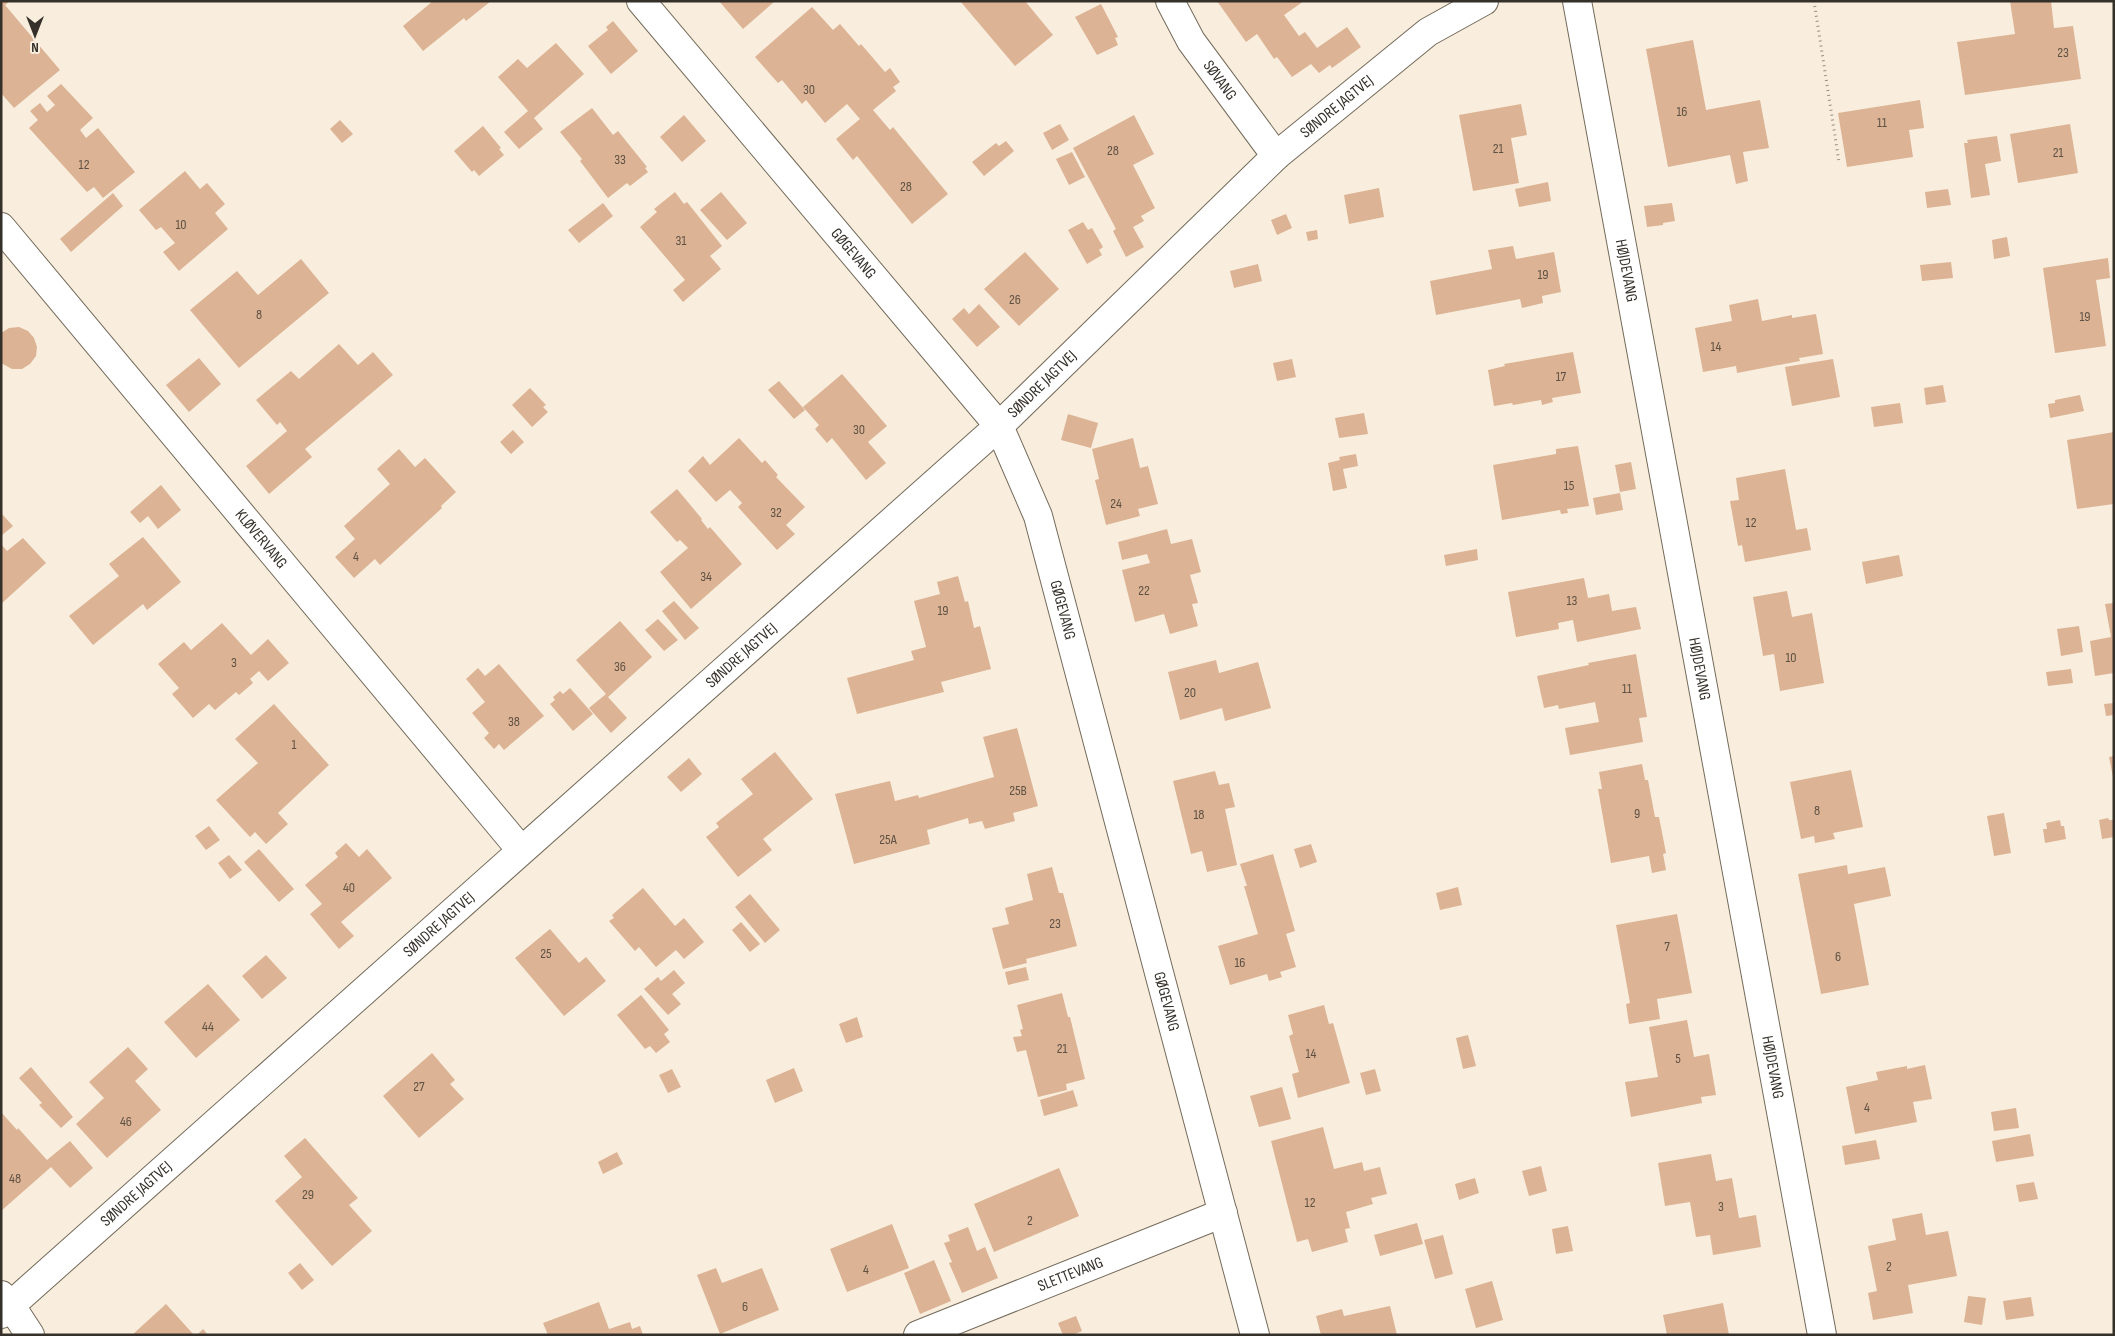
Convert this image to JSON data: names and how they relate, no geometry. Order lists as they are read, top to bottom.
{
  "streets": {
    "street": [
      "SØVANG",
      "SØNDRE JAGTVEJ",
      "GØGEVANG",
      "HØJDEVANG",
      "KLØVERVANG",
      "SLETTEVANG"
    ]
  },
  "crossings": [
    ["SØVANG", "SØNDRE JAGTVEJ"],
    ["SØNDRE JAGTVEJ", "GØGEVANG"],
    ["SØNDRE JAGTVEJ", "KLØVERVANG"],
    ["GØGEVANG", "SLETTEVANG"]
  ],
  "house_numbers": [
    "23",
    "30",
    "16",
    "11",
    "21",
    "28",
    "21",
    "33",
    "12",
    "28",
    "10",
    "31",
    "19",
    "26",
    "8",
    "19",
    "14",
    "17",
    "30",
    "15",
    "24",
    "32",
    "12",
    "4",
    "34",
    "22",
    "13",
    "19",
    "10",
    "3",
    "36",
    "11",
    "20",
    "38",
    "1",
    "25B",
    "8",
    "9",
    "18",
    "25A",
    "40",
    "23",
    "7",
    "25",
    "6",
    "16",
    "44",
    "21",
    "14",
    "5",
    "27",
    "4",
    "46",
    "48",
    "29",
    "12",
    "3",
    "2",
    "2",
    "4",
    "6"
  ],
  "north": "bottom"
}
